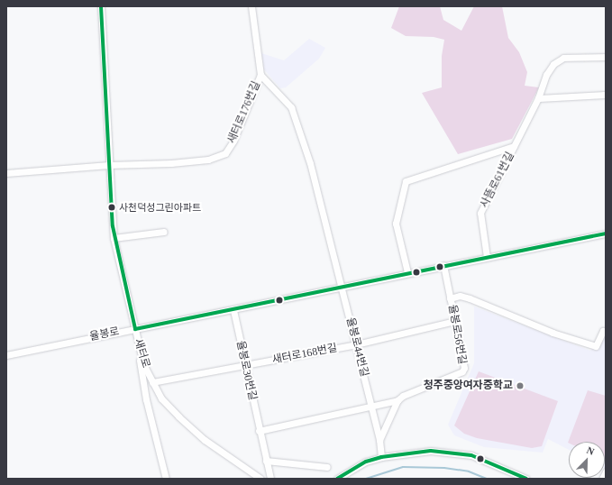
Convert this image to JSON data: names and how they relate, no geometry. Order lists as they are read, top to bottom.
{
  "streets": {
    "street": [
      "새터로176번길",
      "사뜸로61번길",
      "율봉로",
      "율봉로56번길",
      "율봉로44번길",
      "새터로",
      "새터로168번길",
      "율봉로30번길"
    ]
  },
  "crossings": [
    ["새터로176번길", "율봉로44번길"],
    ["새터로176번길", "새터로"],
    ["사뜸로61번길", "율봉로"],
    ["율봉로", "율봉로56번길"],
    ["율봉로", "율봉로44번길"],
    ["율봉로", "새터로"],
    ["율봉로", "율봉로30번길"],
    ["율봉로56번길", "율봉로44번길"],
    ["율봉로56번길", "새터로168번길"],
    ["율봉로44번길", "새터로168번길"],
    ["새터로", "새터로168번길"],
    ["새터로168번길", "율봉로30번길"]
  ],
  "places": ["사천덕성그린아파트", "청주중앙여자중학교"],
  "north": "top right"
}
